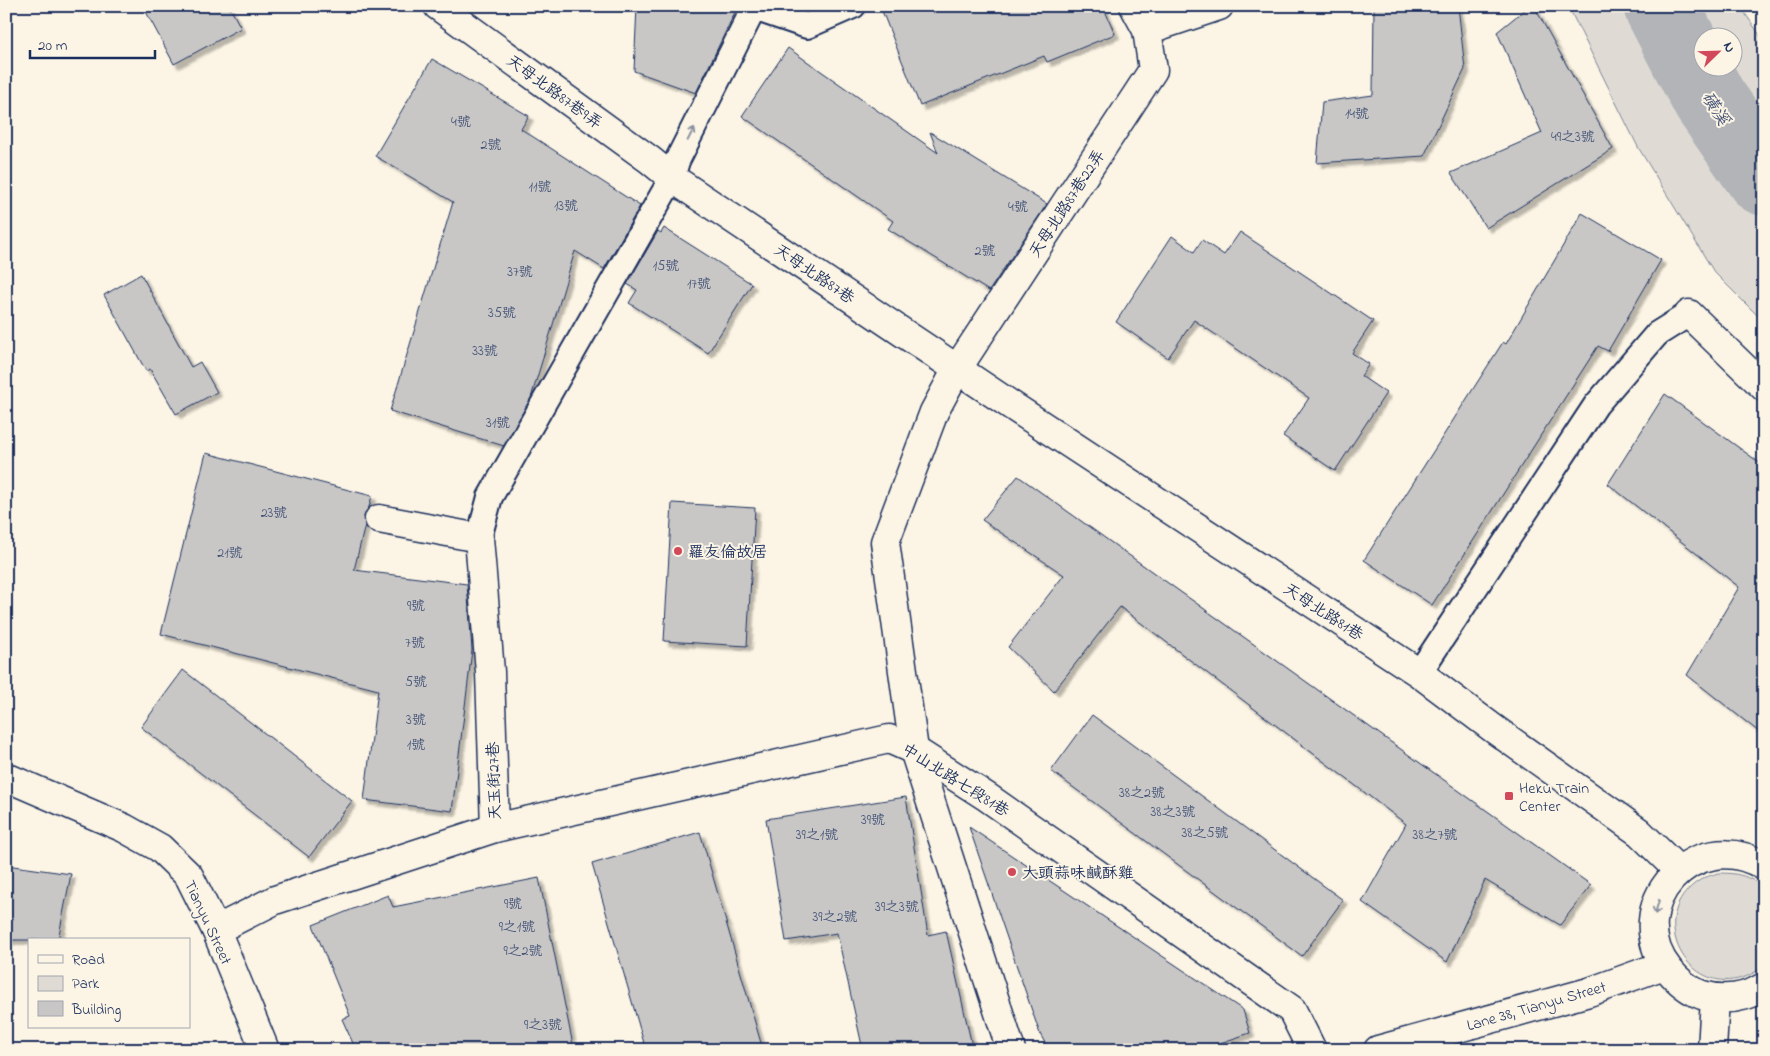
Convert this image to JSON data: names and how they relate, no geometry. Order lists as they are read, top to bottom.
{
  "streets": {
    "street": [
      "天母北路87巷9弄",
      "天母北路87巷22弄",
      "天母北路87巷",
      "天母北路81巷",
      "中山北路七段81巷",
      "天玉街27巷",
      "Tianyu Street",
      "Lane 38, Tianyu Street"
    ]
  },
  "crossings": [
    ["天母北路87巷9弄", "天母北路87巷"],
    ["天母北路87巷22弄", "天母北路87巷"],
    ["天母北路87巷22弄", "天母北路81巷"],
    ["天母北路87巷22弄", "中山北路七段81巷"],
    ["天母北路87巷", "天母北路81巷"],
    ["中山北路七段81巷", "天玉街27巷"],
    ["天玉街27巷", "Tianyu Street"]
  ],
  "water": ["磺溪"],
  "places": {
    "other": ["羅友倫故居", "大頭蒜味鹹酥雞"],
    "transit": ["Heku Train Center"]
  },
  "house_numbers": [
    "14號",
    "4號",
    "49之3號",
    "2號",
    "11號",
    "13號",
    "4號",
    "2號",
    "15號",
    "37號",
    "17號",
    "35號",
    "33號",
    "31號",
    "23號",
    "21號",
    "9號",
    "7號",
    "5號",
    "3號",
    "1號",
    "38之2號",
    "38之3號",
    "39號",
    "38之5號",
    "39之1號",
    "38之7號",
    "9號",
    "39之3號",
    "39之2號",
    "9之1號",
    "9之2號",
    "9之3號"
  ],
  "legend": ["Road", "Park", "Building"],
  "scale_bar": "20 m",
  "north": "top right"
}
